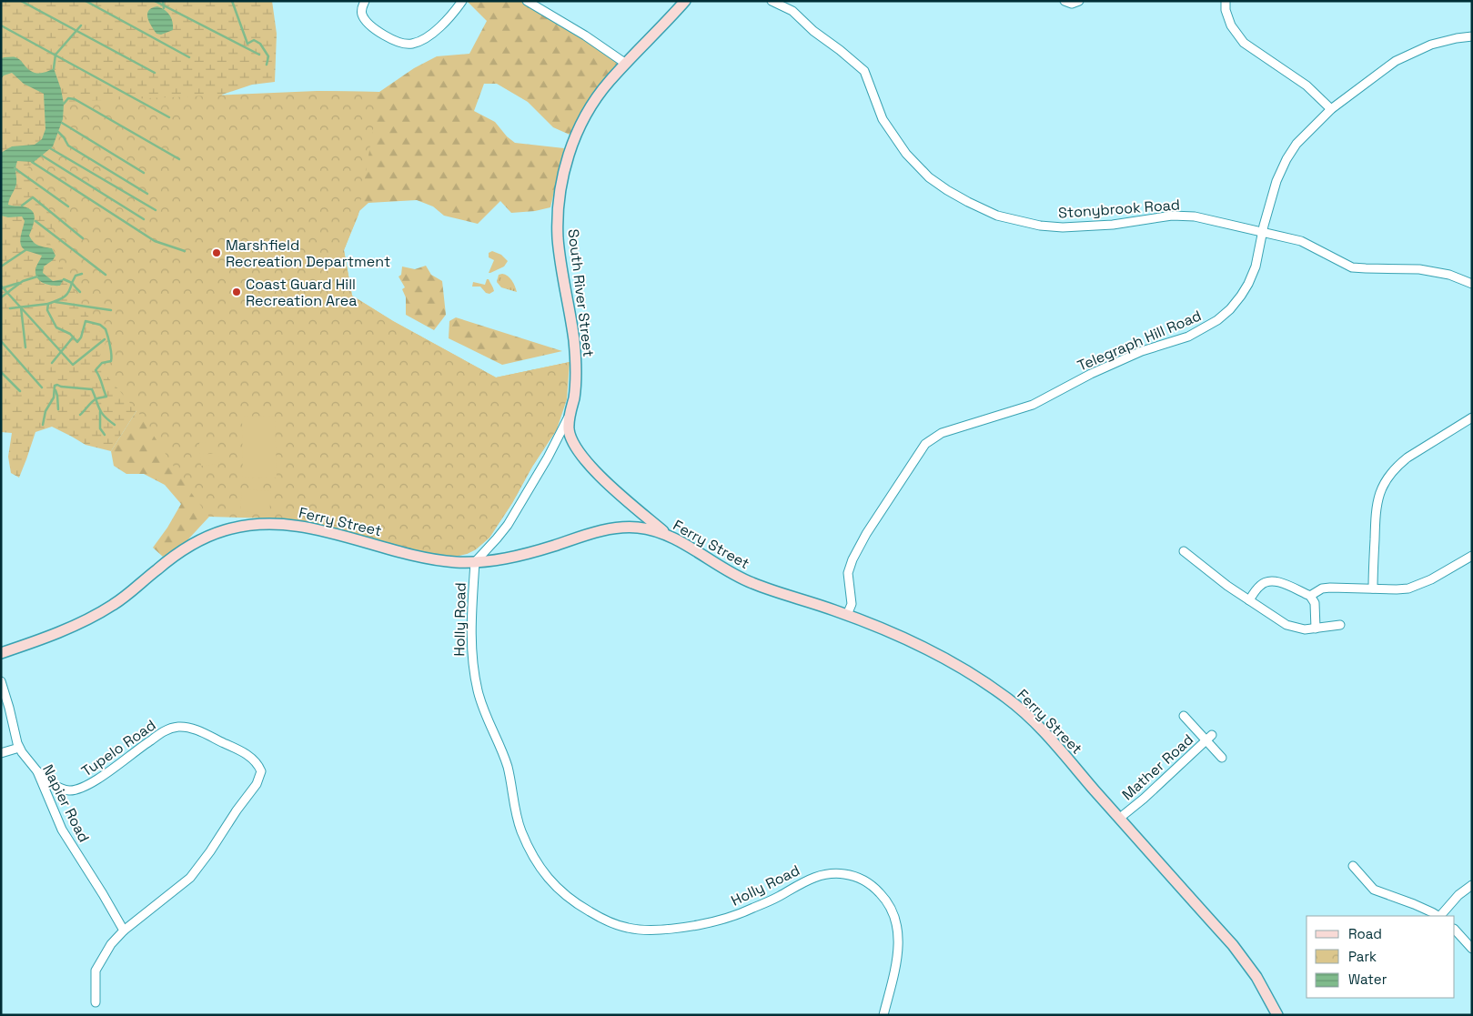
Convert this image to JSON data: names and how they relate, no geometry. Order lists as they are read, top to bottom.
{
  "streets": {
    "street": [
      "Stonybrook Road",
      "South River Street",
      "Telegraph Hill Road",
      "Ferry Street",
      "Holly Road",
      "Tupelo Road",
      "Mather Road",
      "Napier Road"
    ]
  },
  "crossings": [
    ["Stonybrook Road", "Telegraph Hill Road"],
    ["South River Street", "Ferry Street"],
    ["South River Street", "Holly Road"],
    ["Telegraph Hill Road", "Ferry Street"],
    ["Ferry Street", "Holly Road"],
    ["Ferry Street", "Mather Road"],
    ["Tupelo Road", "Napier Road"]
  ],
  "places": ["Marshfield Recreation Department", "Coast Guard Hill Recreation Area"],
  "legend": ["Road", "Park", "Water"]
}
